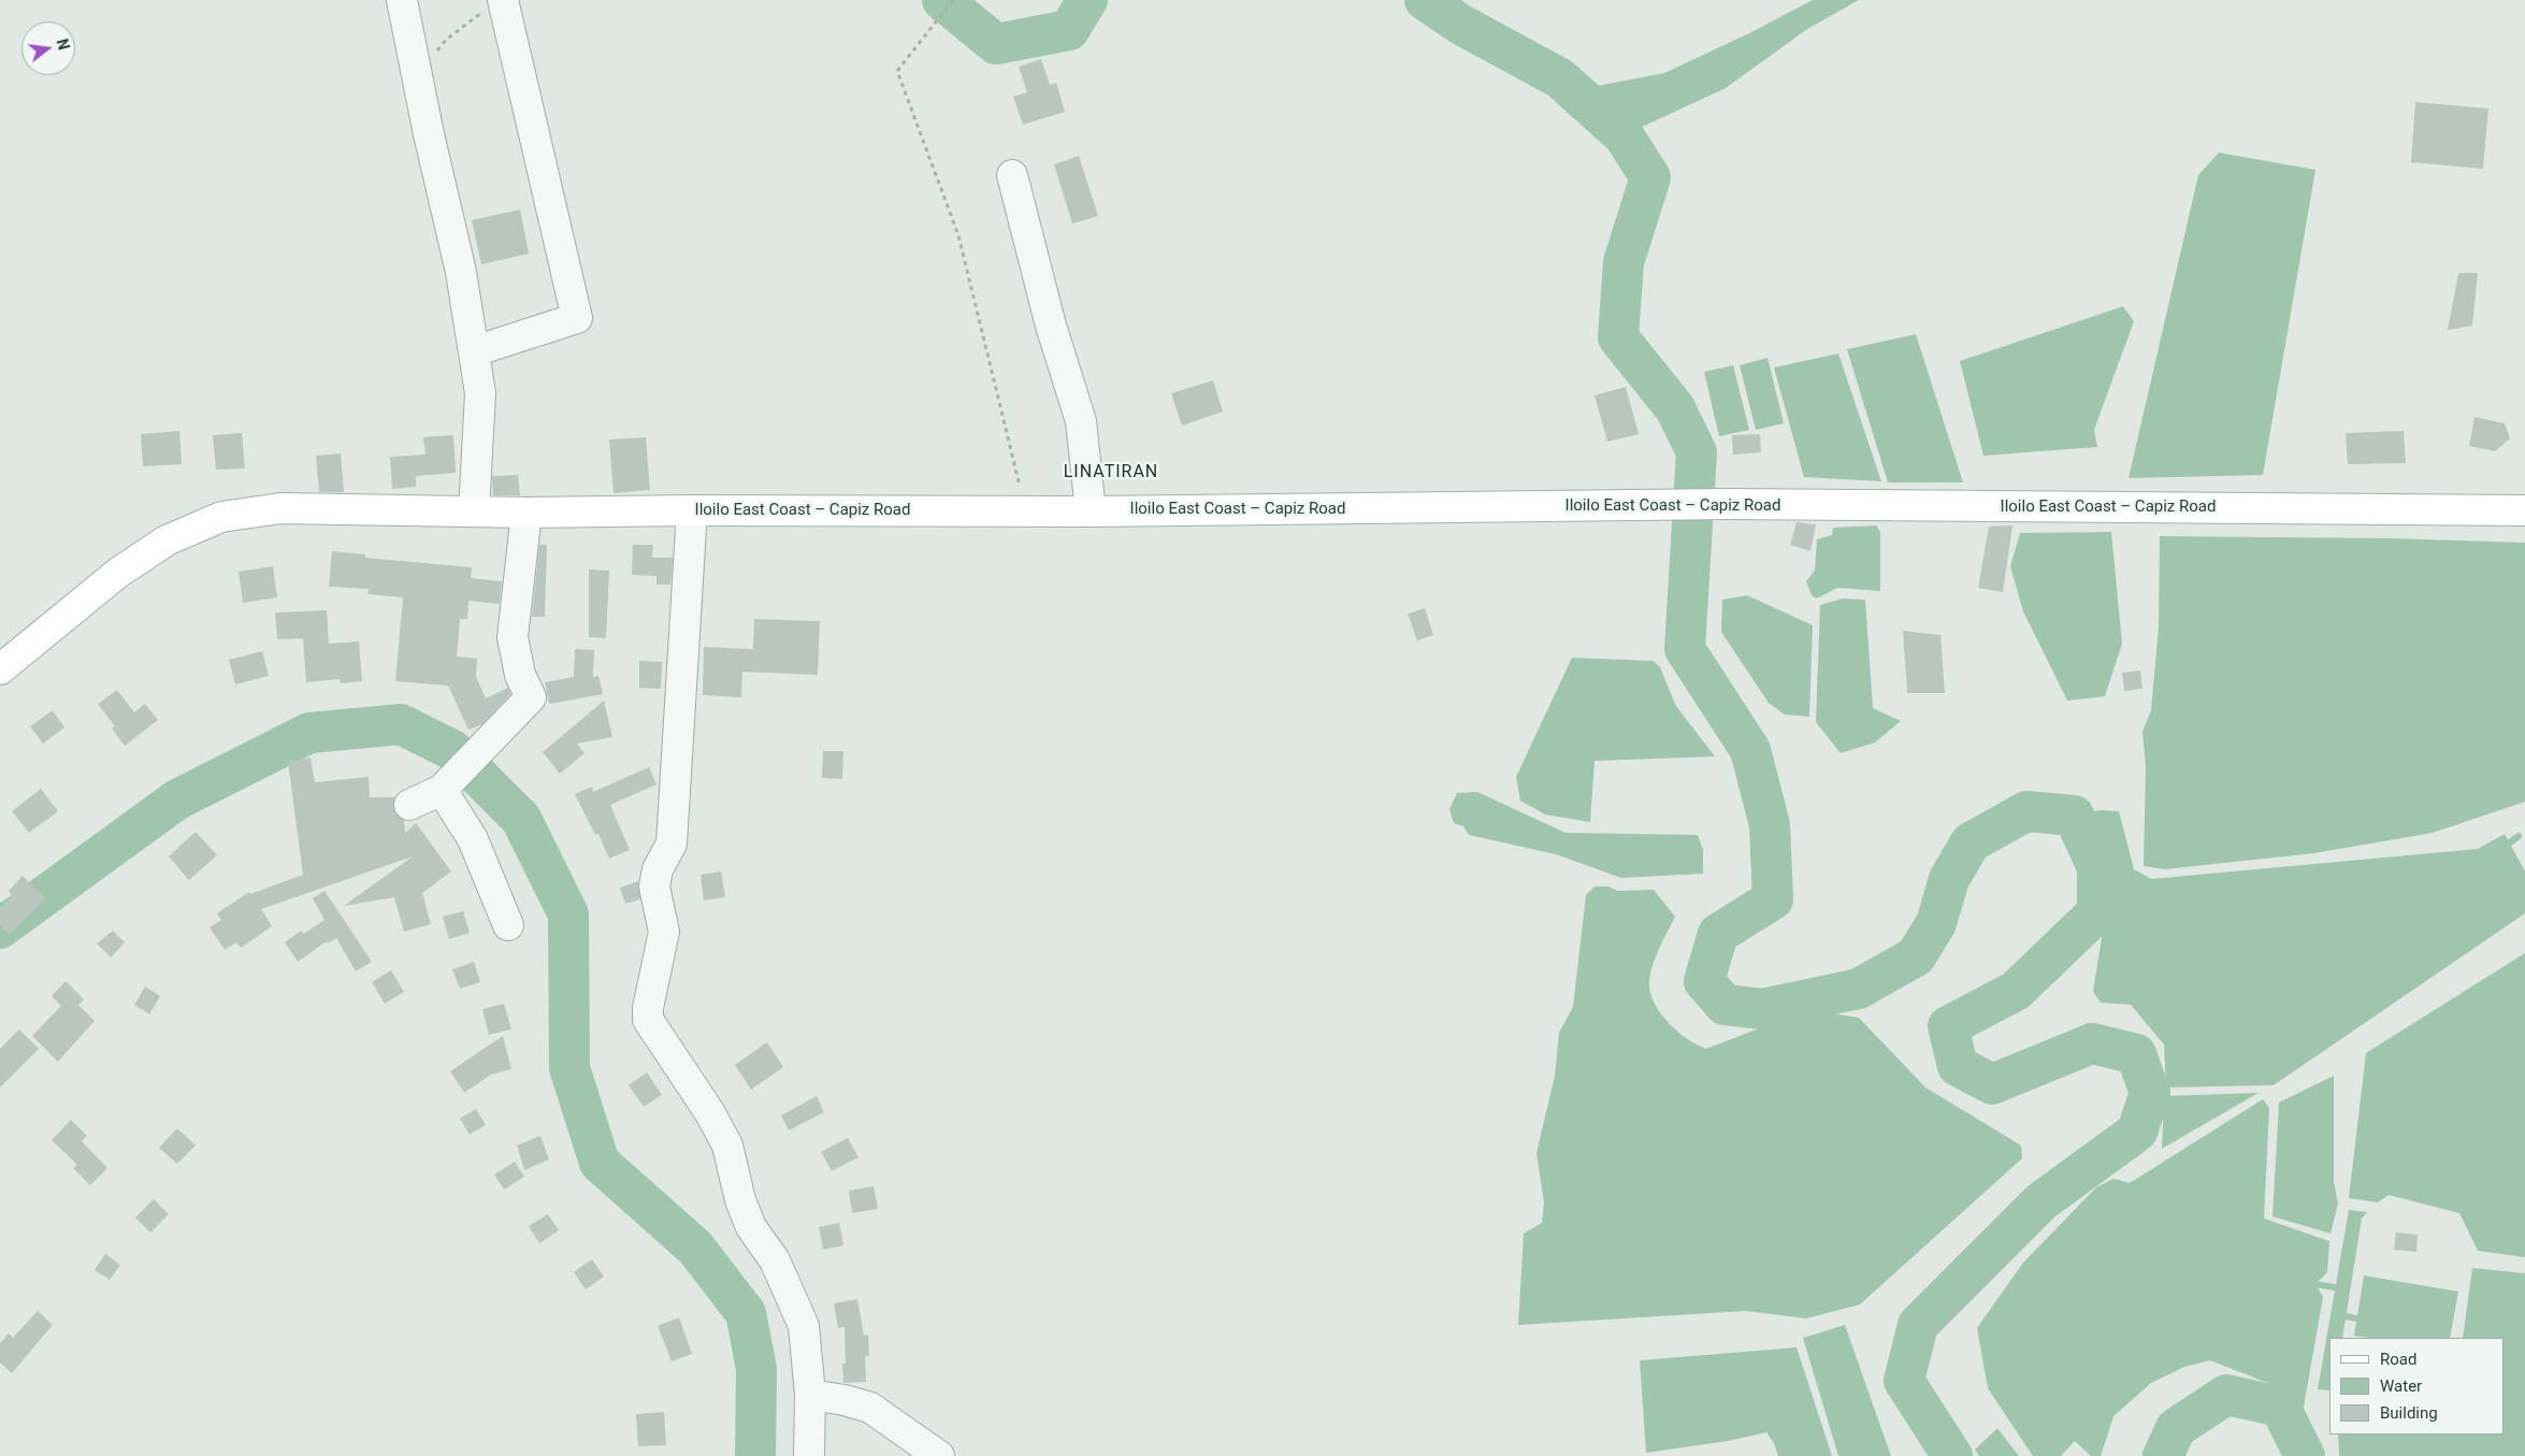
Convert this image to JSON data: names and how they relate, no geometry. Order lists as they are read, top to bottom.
{
  "streets": {
    "main road": ["Iloilo East Coast – Capiz Road"]
  },
  "districts": ["LINATIRAN"],
  "legend": ["Road", "Water", "Building"],
  "north": "right"
}
